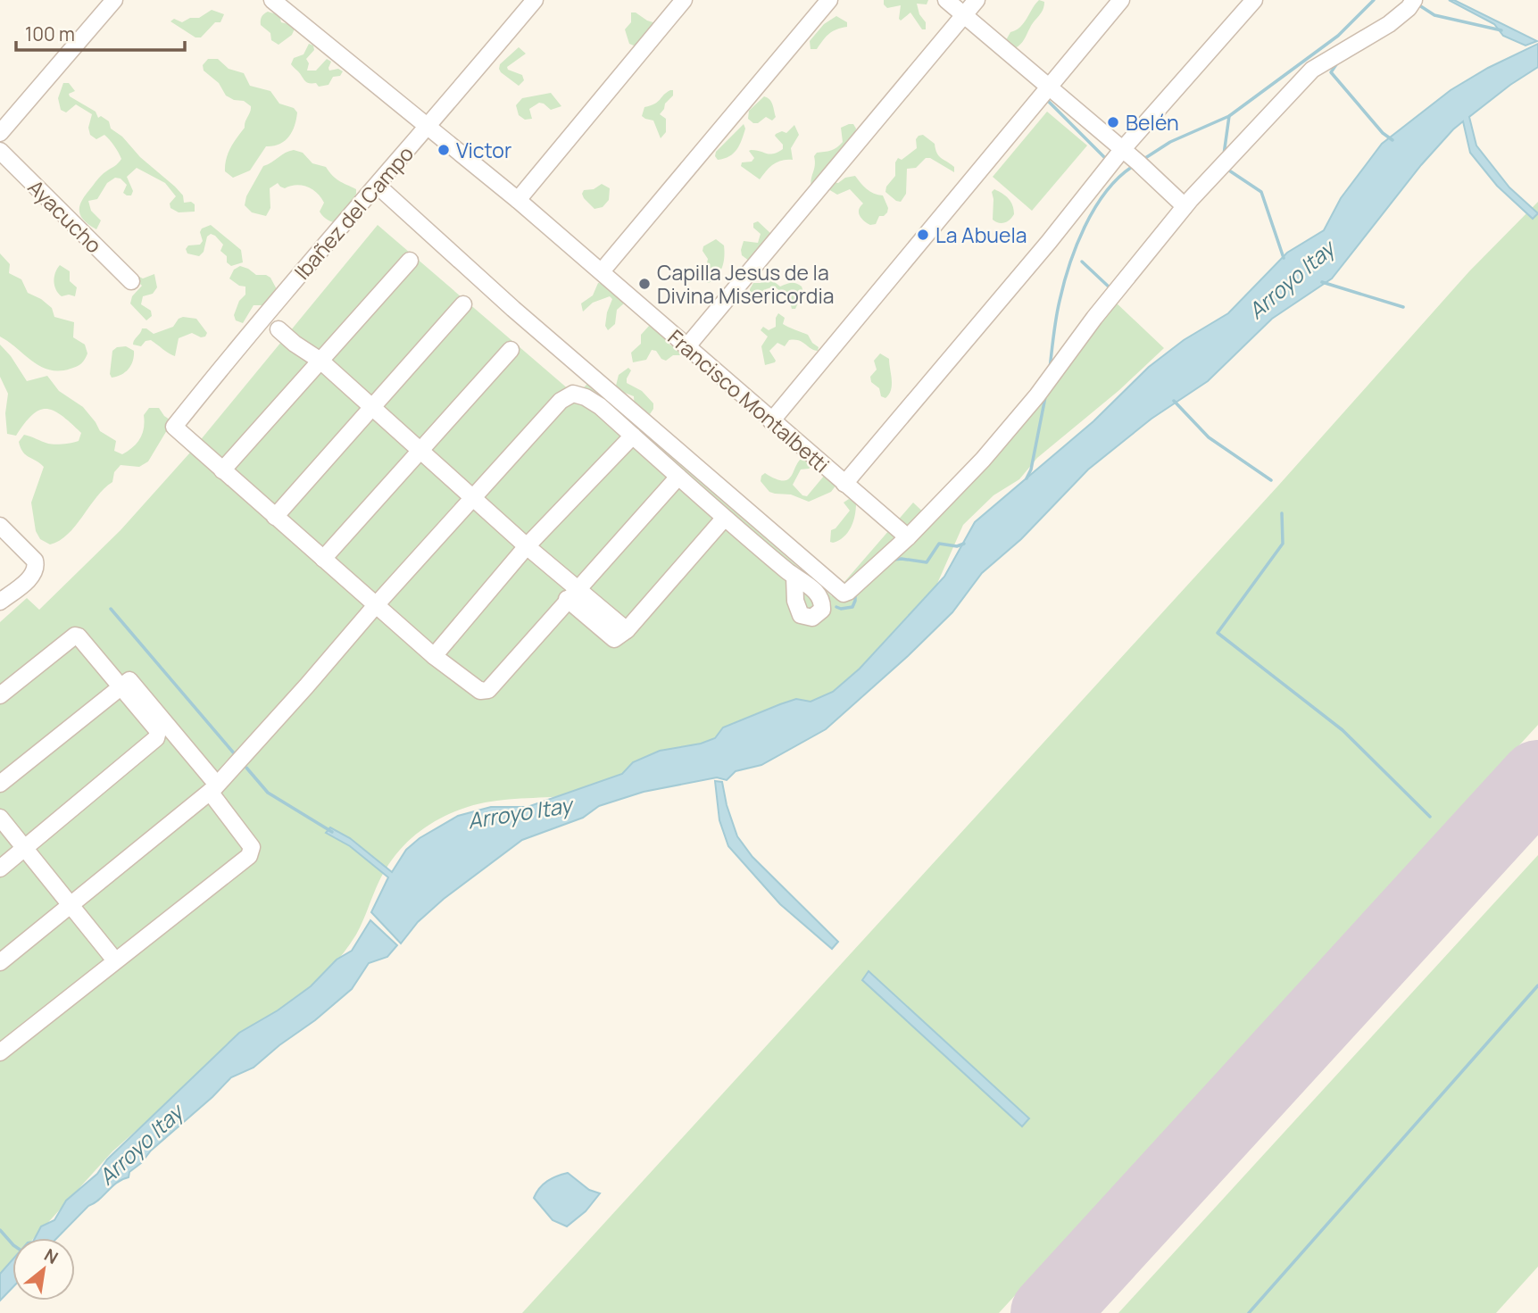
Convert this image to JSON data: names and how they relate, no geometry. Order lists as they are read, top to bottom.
{
  "streets": {
    "street": ["Ibañez del Campo", "Ayacucho", "Francisco Montalbetti"]
  },
  "crossings": [
    ["Ibañez del Campo", "Francisco Montalbetti"]
  ],
  "water": ["Arroyo Itay"],
  "places": [
    "Belén",
    "Victor",
    "La Abuela",
    "Capilla Jesus de la Divina Misericordia"
  ],
  "scale_bar": "100 m",
  "north": "top right"
}
